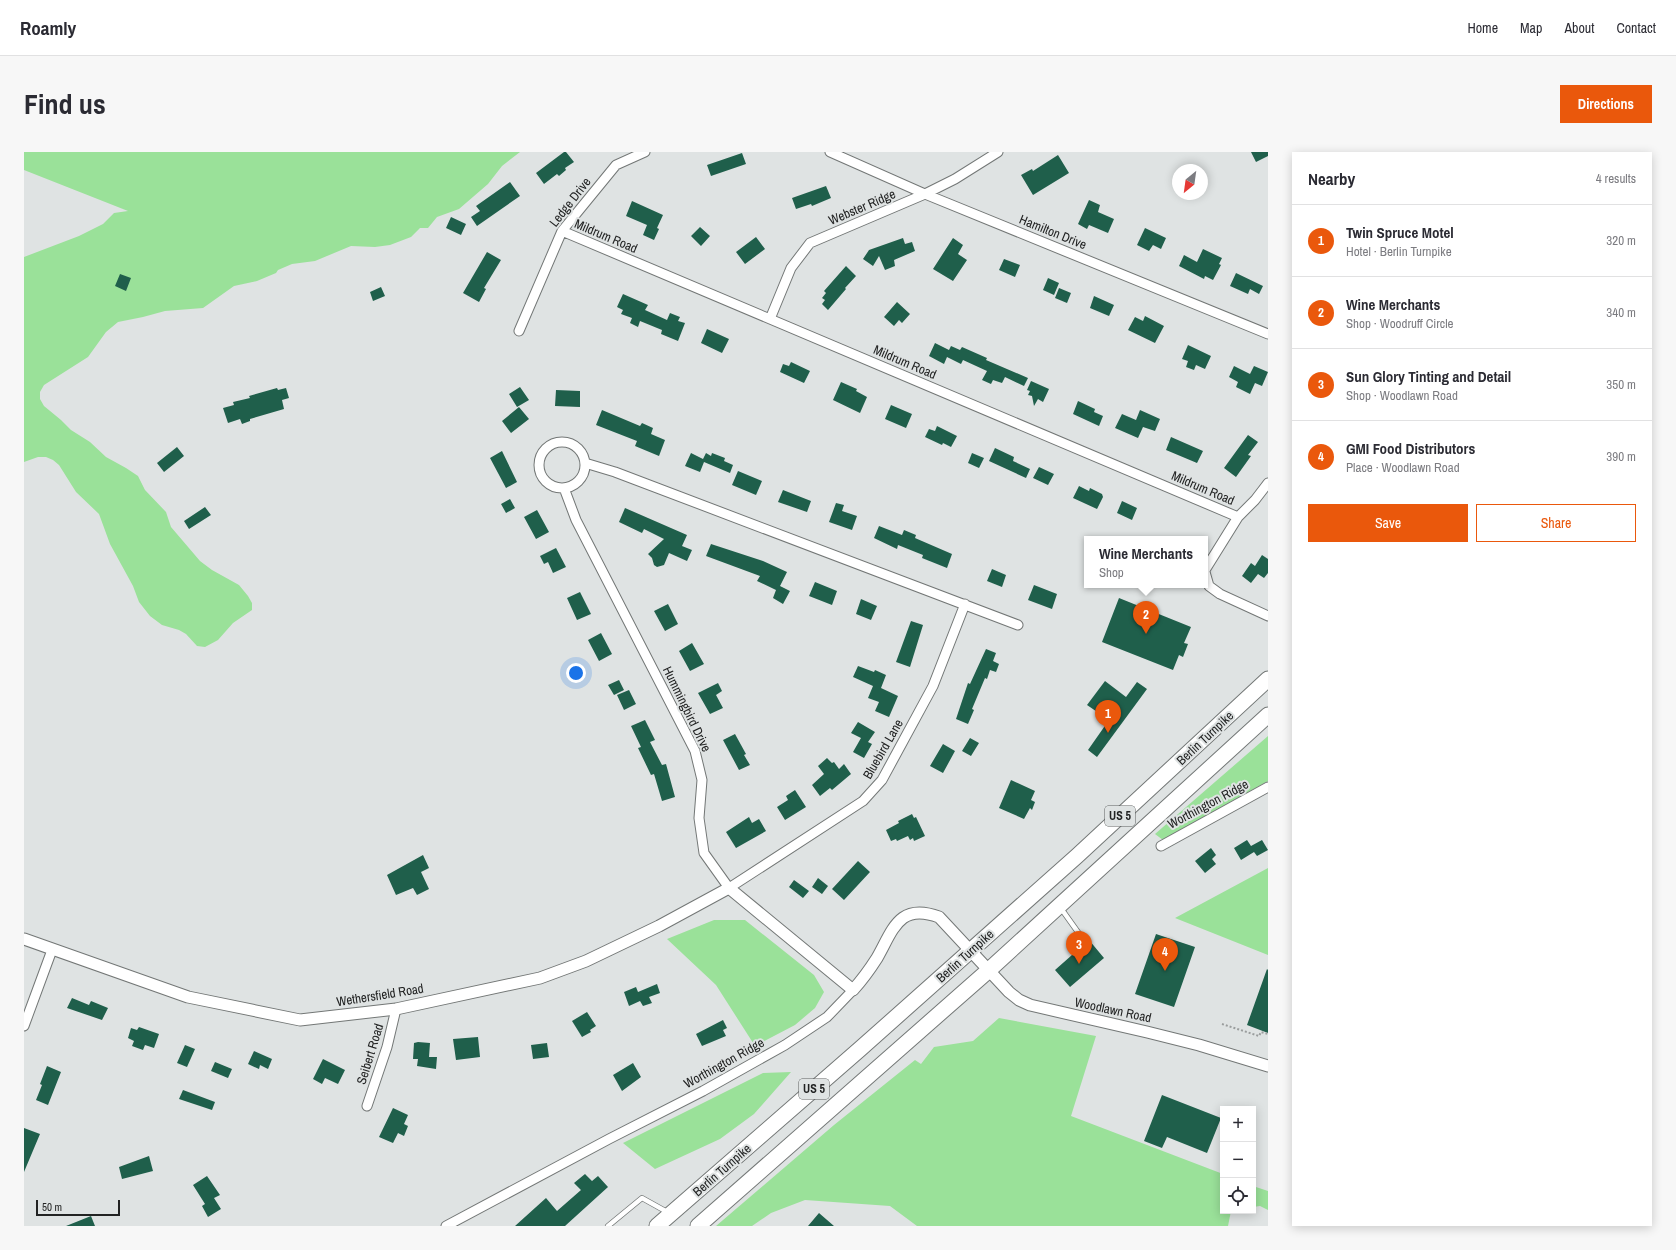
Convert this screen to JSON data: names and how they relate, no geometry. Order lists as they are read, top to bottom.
{
  "streets": {
    "highway": ["Berlin Turnpike", "US 5"],
    "street": [
      "Ledge Drive",
      "Webster Ridge",
      "Hamilton Drive",
      "Mildrum Road",
      "Hummingbird Drive",
      "Bluebird Lane",
      "Worthington Ridge",
      "Wethersfield Road",
      "Woodlawn Road",
      "Seibert Road"
    ]
  },
  "crossings": [
    ["Ledge Drive", "Mildrum Road"],
    ["Webster Ridge", "Hamilton Drive"],
    ["Webster Ridge", "Mildrum Road"],
    ["Hummingbird Drive", "Bluebird Lane"],
    ["Hummingbird Drive", "Worthington Ridge"],
    ["Hummingbird Drive", "Wethersfield Road"],
    ["Berlin Turnpike", "Worthington Ridge"],
    ["Berlin Turnpike", "Woodlawn Road"],
    ["Bluebird Lane", "Wethersfield Road"],
    ["Worthington Ridge", "Woodlawn Road"],
    ["Wethersfield Road", "Seibert Road"]
  ],
  "scale_bar": "50 m",
  "north": "bottom left",
  "page": {
    "header": "Roamly",
    "nav": [
      "Home",
      "Map",
      "About",
      "Contact"
    ],
    "title": "Find us",
    "buttons": [
      "Directions",
      ["Save", "Share"]
    ],
    "heading": ["Nearby", "4 results"],
    "list": [
      {
        "mark": "1",
        "name": "Twin Spruce Motel",
        "note": "Hotel · Berlin Turnpike",
        "value": "320 m"
      },
      {
        "mark": "2",
        "name": "Wine Merchants",
        "note": "Shop · Woodruff Circle",
        "value": "340 m"
      },
      {
        "mark": "3",
        "name": "Sun Glory Tinting and Detail",
        "note": "Shop · Woodlawn Road",
        "value": "350 m"
      },
      {
        "mark": "4",
        "name": "GMI Food Distributors",
        "note": "Place · Woodlawn Road",
        "value": "390 m"
      }
    ],
    "popup": ["Wine Merchants", "Shop"],
    "pins": [
      "2",
      "1",
      "3",
      "4"
    ],
    "map_buttons": ["+", "−"],
    "scale": "50 m"
  }
}
